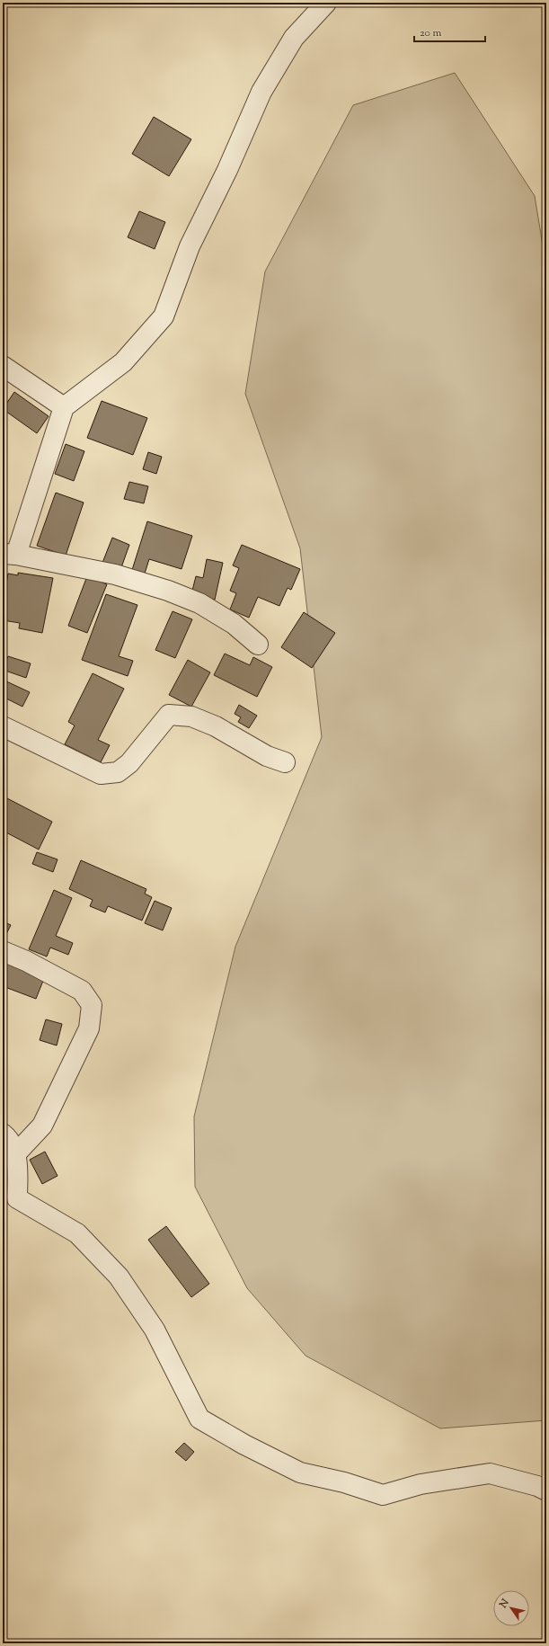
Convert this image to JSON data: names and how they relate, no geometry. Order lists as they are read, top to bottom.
{
  "scale_bar": "20 m",
  "north": "top left"
}
